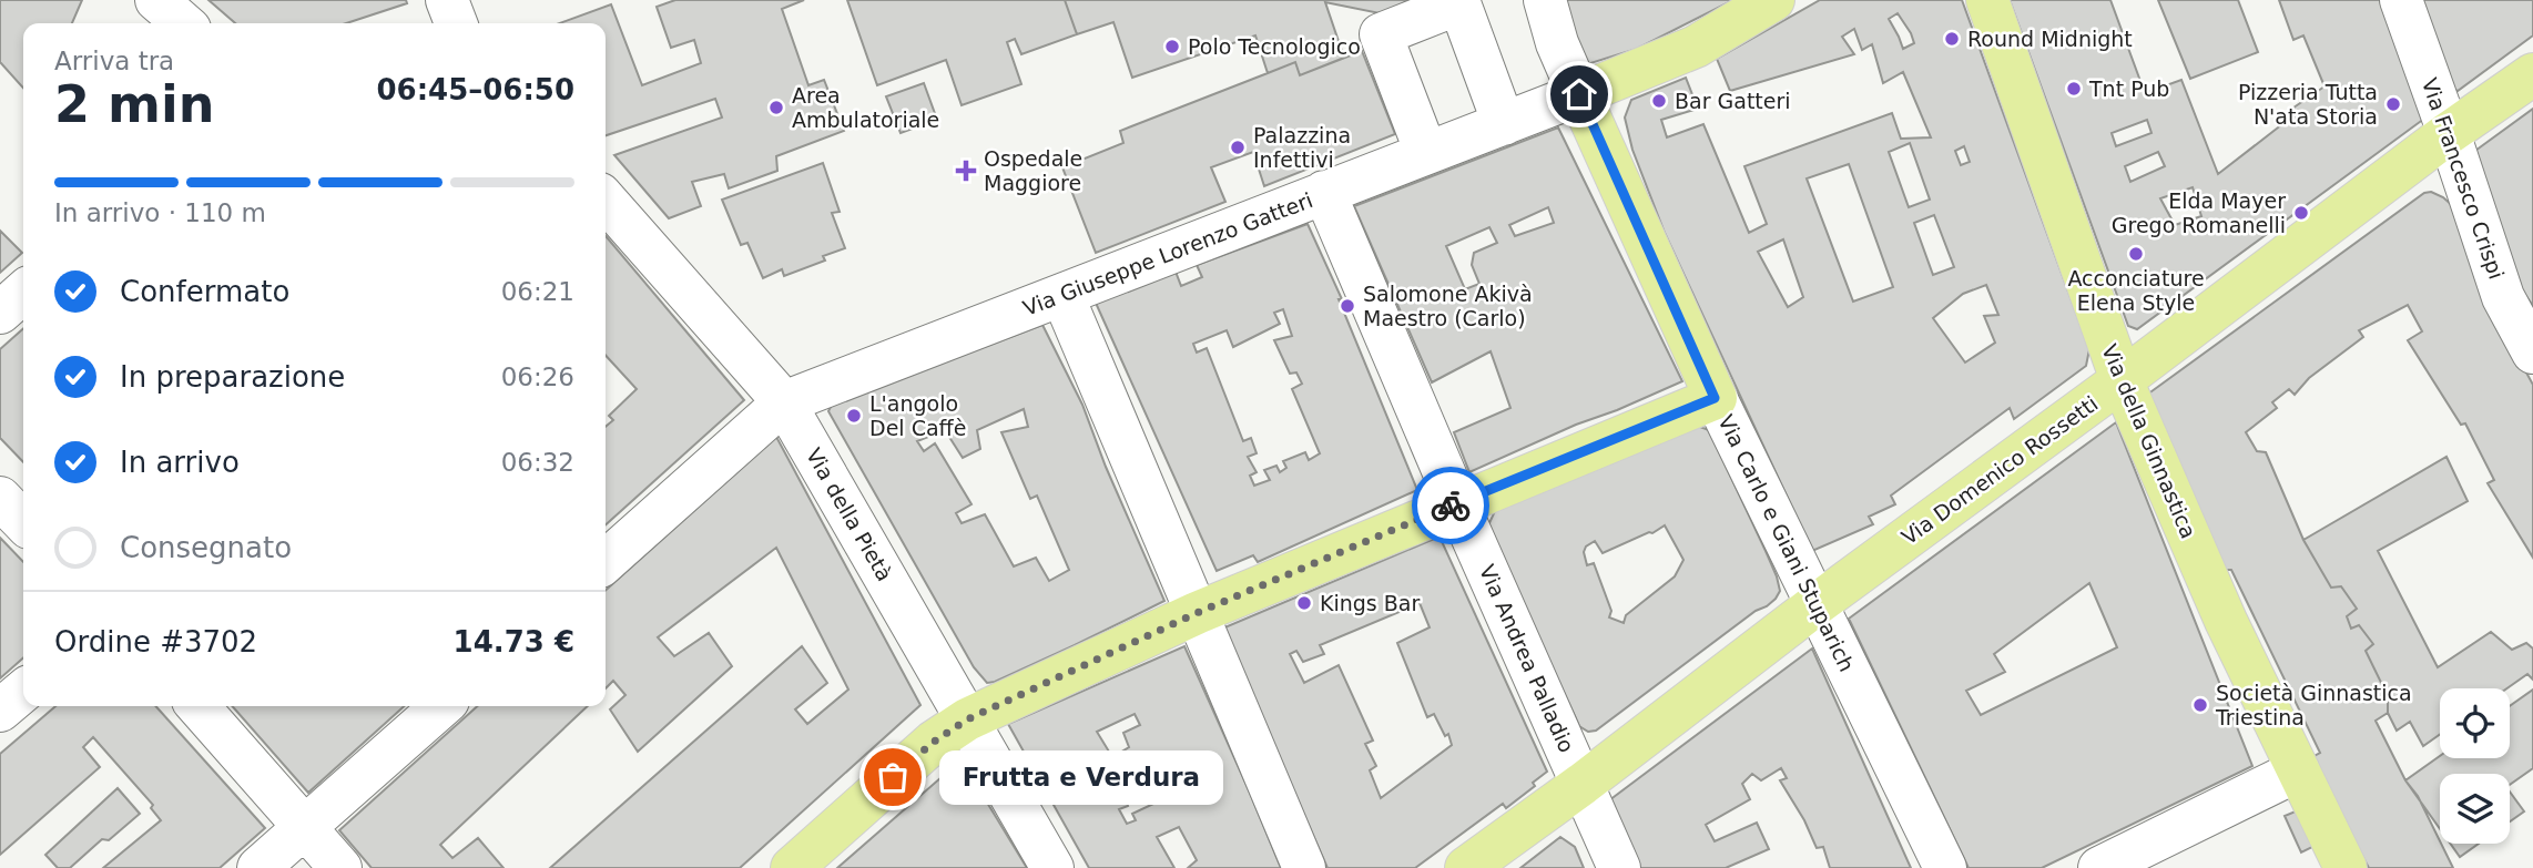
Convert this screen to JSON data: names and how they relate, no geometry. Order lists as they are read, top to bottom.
{
  "streets": {
    "main road": [
      "Via Giuseppe Lorenzo Gatteri",
      "Via della Ginnastica",
      "Via Domenico Rossetti",
      "Via Carlo e Giani Stuparich"
    ],
    "street": ["Via Francesco Crispi", "Via della Pietà", "Via Andrea Palladio"]
  },
  "crossings": [
    ["Via Francesco Crispi", "Via Domenico Rossetti"],
    ["Via Giuseppe Lorenzo Gatteri", "Via della Pietà"],
    ["Via Giuseppe Lorenzo Gatteri", "Via Carlo e Giani Stuparich"],
    ["Via Giuseppe Lorenzo Gatteri", "Via Andrea Palladio"],
    ["Via della Ginnastica", "Via Domenico Rossetti"],
    ["Via Domenico Rossetti", "Via Carlo e Giani Stuparich"],
    ["Via Domenico Rossetti", "Via Andrea Palladio"]
  ],
  "places": {
    "other": [
      "Round Midnight",
      "Polo Tecnologico",
      "Tnt Pub",
      "Bar Gatteri",
      "Pizzeria Tutta N'ata Storia",
      "Area Ambulatoriale",
      "Palazzina Infettivi",
      "Elda Mayer Grego Romanelli",
      "Acconciature Elena Style",
      "Salomone Akivà Maestro (Carlo)",
      "L'angolo Del Caffè",
      "Kings Bar",
      "Società Ginnastica Triestina",
      "Frutta e Verdura"
    ],
    "health": ["Ospedale Maggiore"]
  },
  "page": {
    "heading": ["2 min", "Arriva tra", "06:45–06:50"],
    "panel": ["Ordine #3702", "14.73 €"],
    "bar": "In arrivo · 110 m",
    "list": [
      ["Confermato", "06:21"],
      ["In preparazione", "06:26"],
      ["In arrivo", "06:32"],
      "Consegnato"
    ],
    "bubble": "Frutta e Verdura"
  }
}
